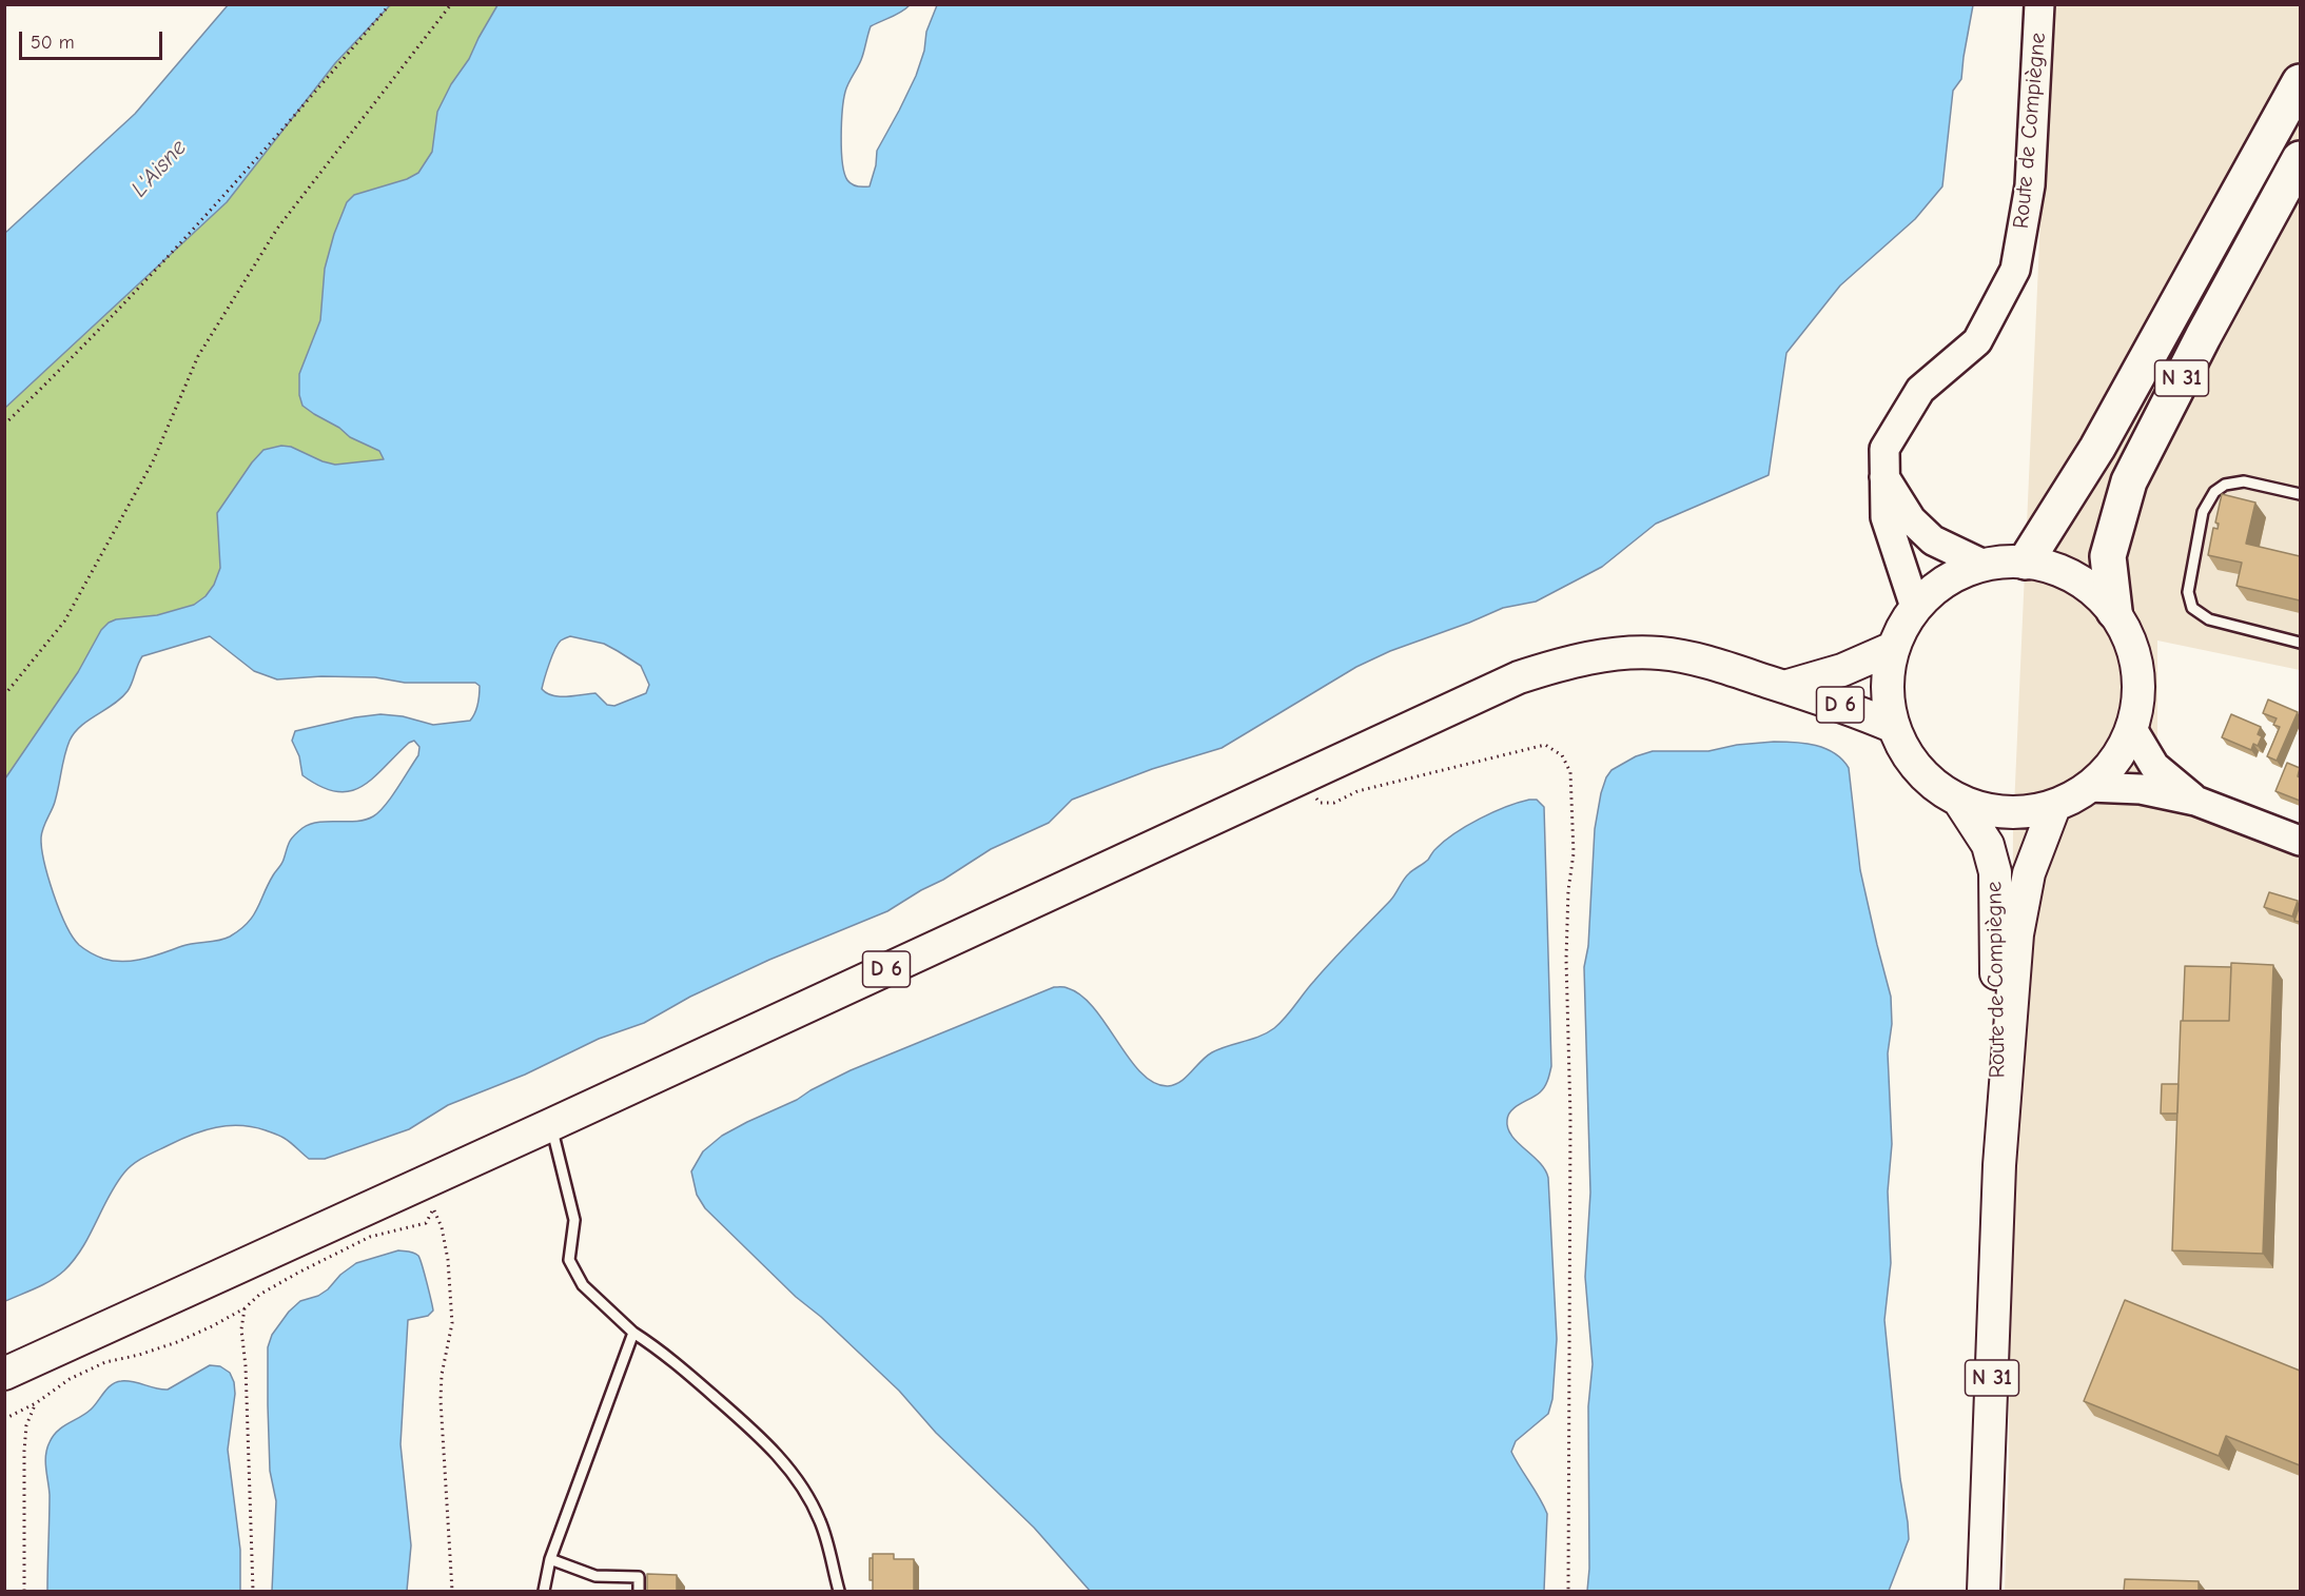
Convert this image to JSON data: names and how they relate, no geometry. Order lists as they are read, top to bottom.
{
  "streets": {
    "highway": ["N 31"],
    "main road": ["Route de Compiègne", "D 6"]
  },
  "water": ["L'Aisne"],
  "scale_bar": "50 m"
}
